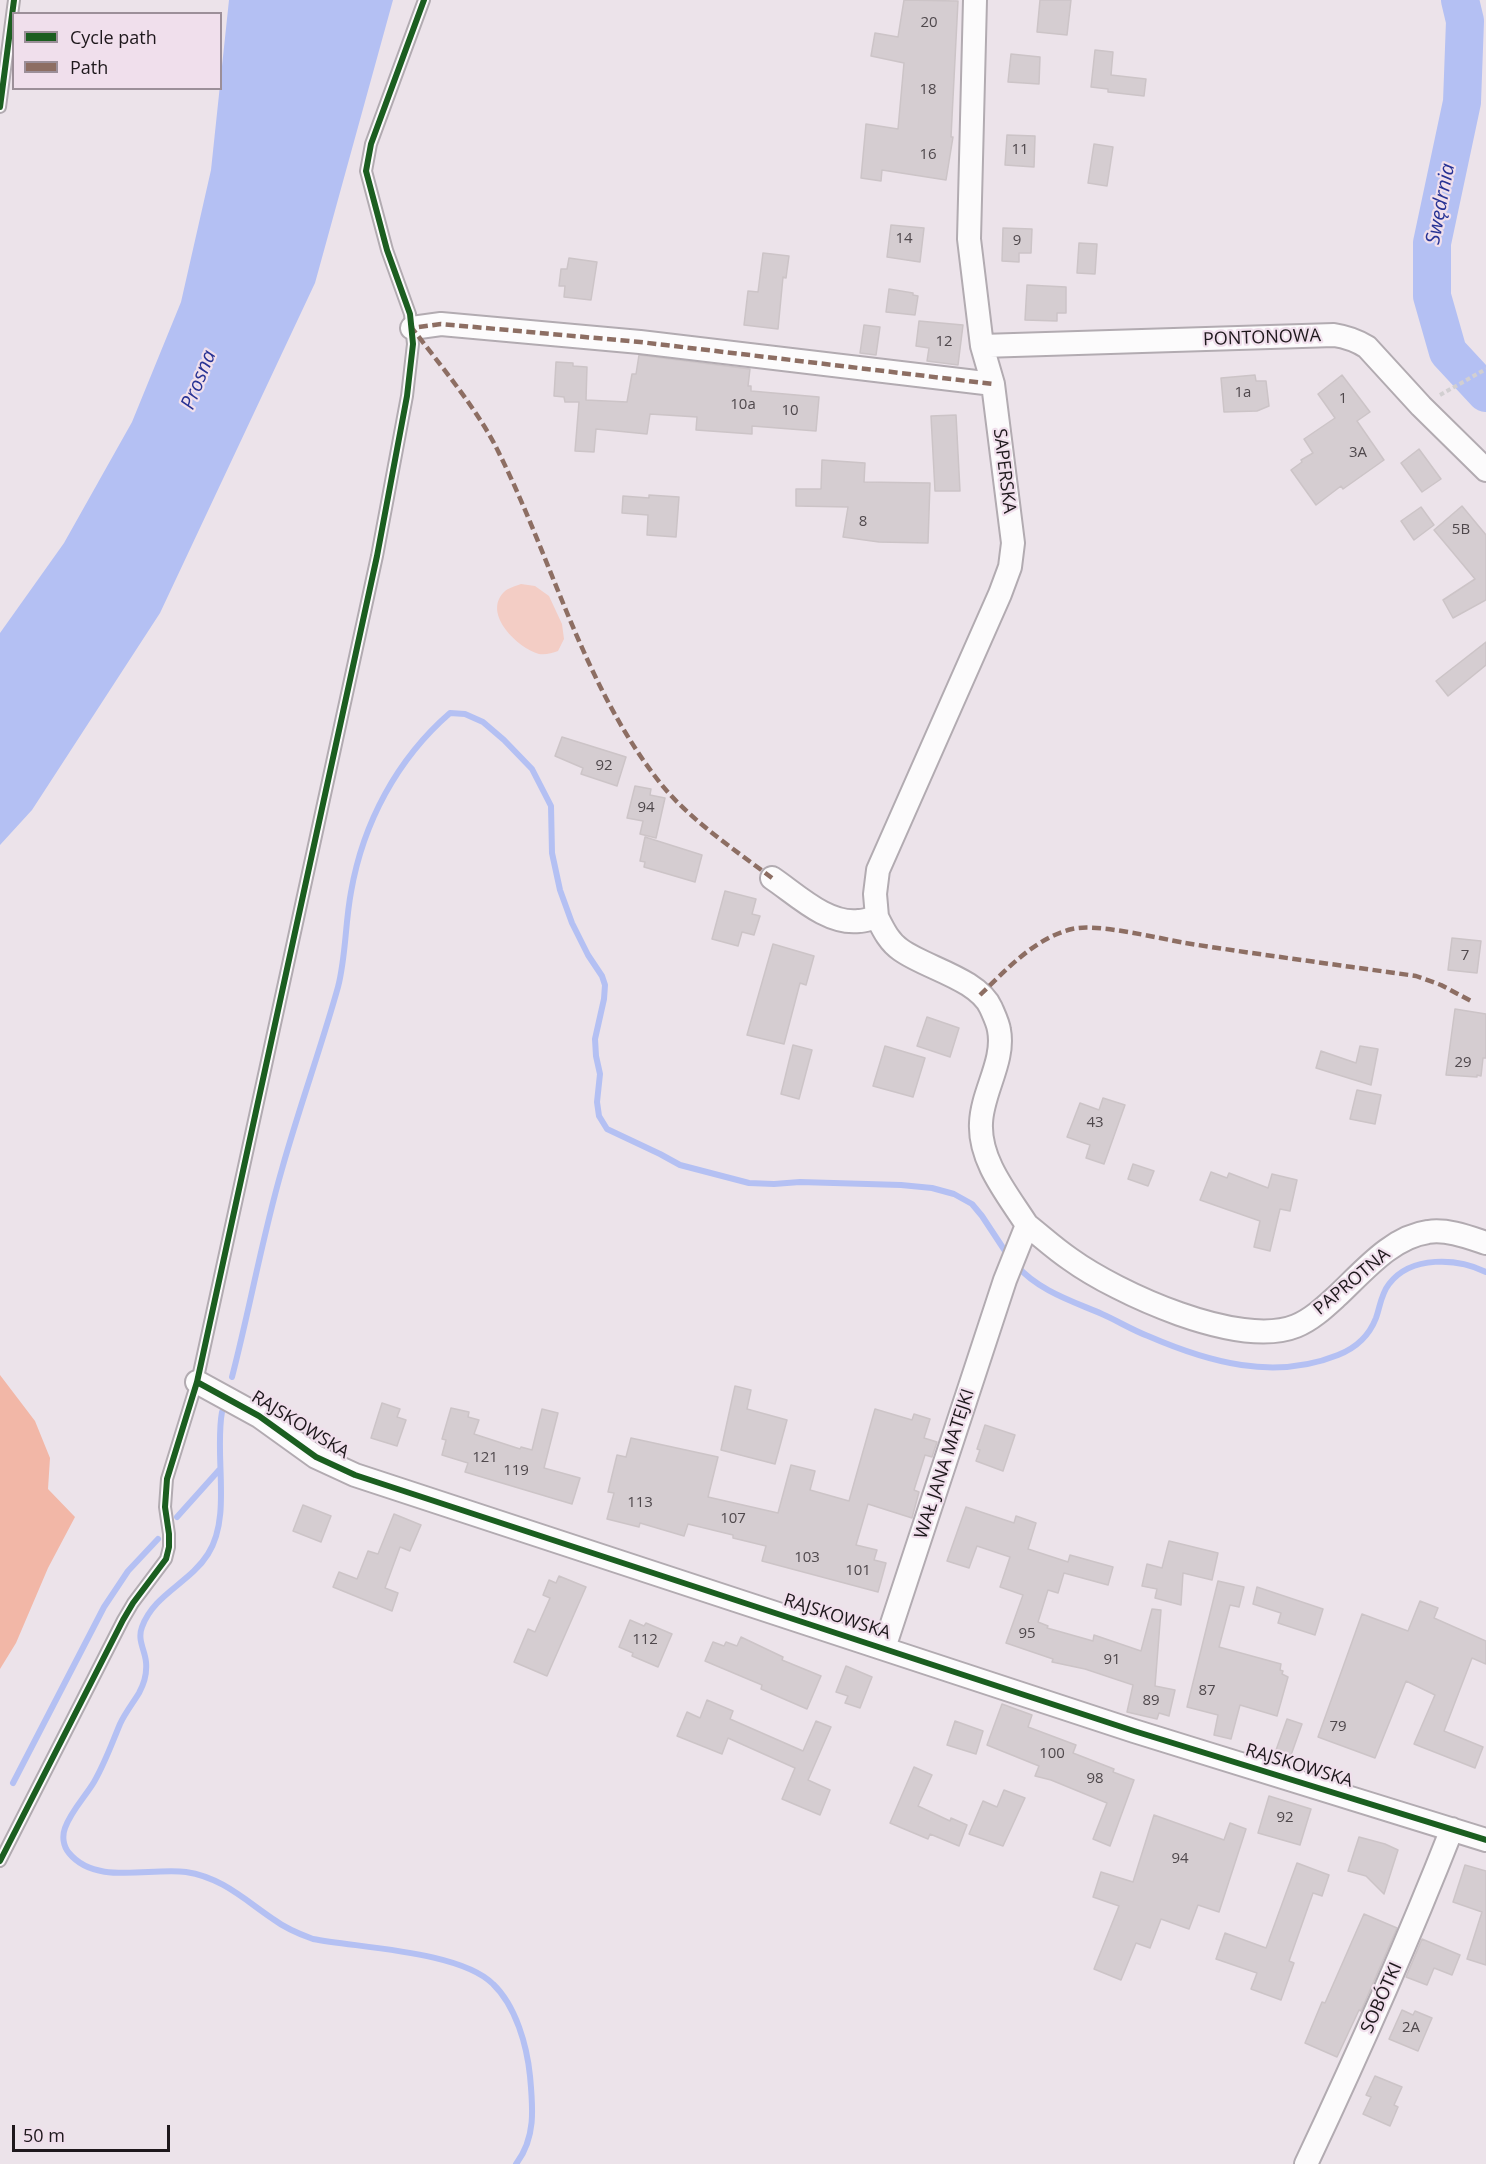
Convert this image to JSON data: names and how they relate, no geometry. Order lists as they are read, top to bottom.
{
  "streets": {
    "street": [
      "PONTONOWA",
      "SAPERSKA",
      "PAPROTNA",
      "RAJSKOWSKA",
      "WAŁ JANA MATEJKI",
      "SOBÓTKI"
    ]
  },
  "crossings": [
    ["PONTONOWA", "SAPERSKA"],
    ["PAPROTNA", "WAŁ JANA MATEJKI"],
    ["RAJSKOWSKA", "WAŁ JANA MATEJKI"],
    ["RAJSKOWSKA", "SOBÓTKI"]
  ],
  "water": ["Swędrnia", "Prosna"],
  "house_numbers": [
    "20",
    "18",
    "11",
    "16",
    "14",
    "9",
    "12",
    "1a",
    "1",
    "10a",
    "10",
    "3A",
    "8",
    "5B",
    "92",
    "94",
    "7",
    "29",
    "43",
    "121",
    "119",
    "113",
    "107",
    "103",
    "101",
    "95",
    "112",
    "91",
    "87",
    "89",
    "79",
    "100",
    "98",
    "92",
    "94",
    "2A"
  ],
  "legend": ["Cycle path", "Path"],
  "scale_bar": "50 m"
}
